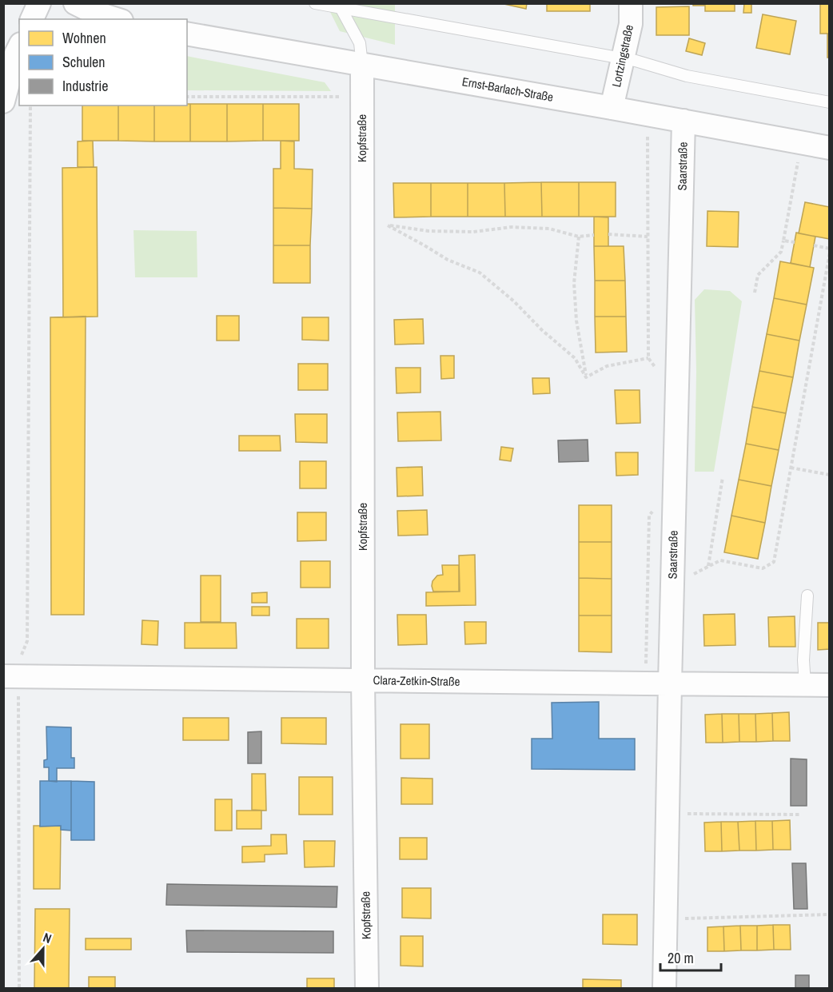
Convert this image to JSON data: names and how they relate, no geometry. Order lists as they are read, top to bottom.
{
  "streets": {
    "street": [
      "Lortzingstraße",
      "Ernst-Barlach-Straße",
      "Kopfstraße",
      "Saarstraße",
      "Clara-Zetkin-Straße"
    ]
  },
  "crossings": [
    ["Lortzingstraße", "Ernst-Barlach-Straße"],
    ["Ernst-Barlach-Straße", "Kopfstraße"],
    ["Ernst-Barlach-Straße", "Saarstraße"],
    ["Kopfstraße", "Clara-Zetkin-Straße"],
    ["Saarstraße", "Clara-Zetkin-Straße"]
  ],
  "legend": ["Wohnen", "Schulen", "Industrie"],
  "scale_bar": "20 m",
  "north": "top"
}
